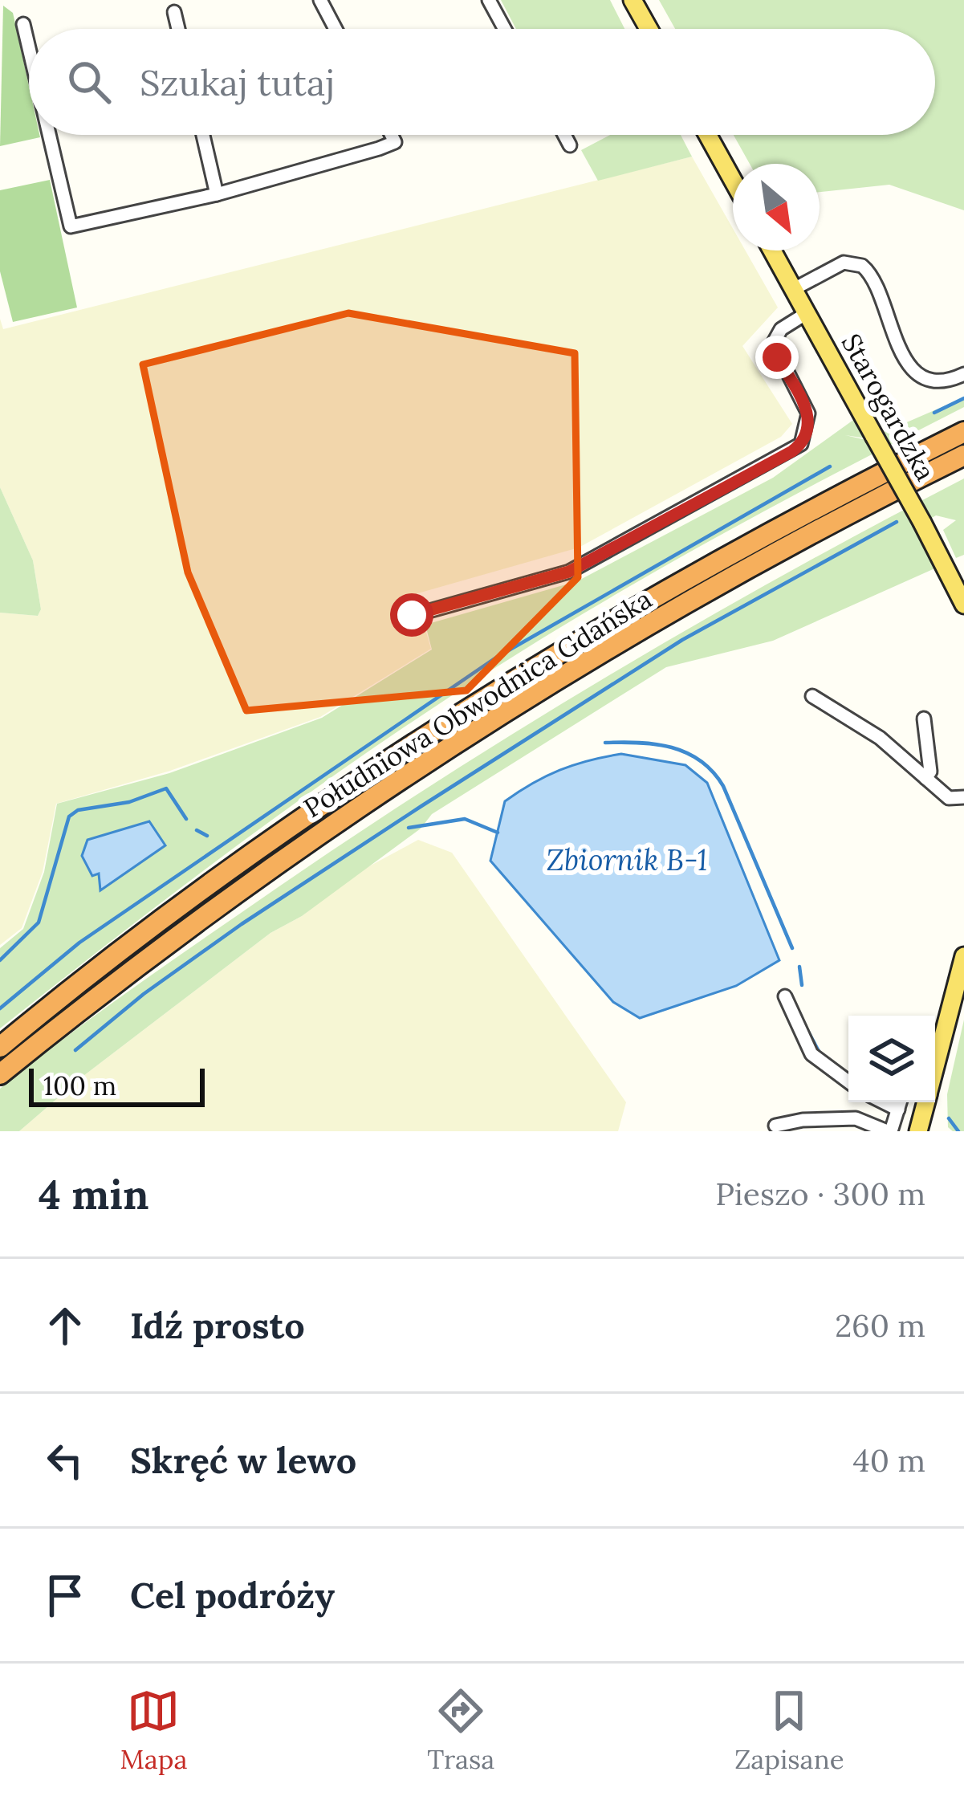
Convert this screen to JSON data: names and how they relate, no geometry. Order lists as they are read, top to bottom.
{
  "streets": {
    "highway": ["Południowa Obwodnica Gdańska"],
    "main road": ["Starogardzka"]
  },
  "water": ["Zbiornik B-1"],
  "scale_bar": "100 m",
  "north": "bottom right",
  "page": {
    "search": "Szukaj tutaj",
    "scale": "100 m",
    "heading": ["4 min", "Pieszo · 300 m"],
    "list": [
      ["Idź prosto", "260 m"],
      ["Skręć w lewo", "40 m"],
      "Cel podróży"
    ],
    "nav": ["Mapa", "Trasa", "Zapisane"]
  }
}
